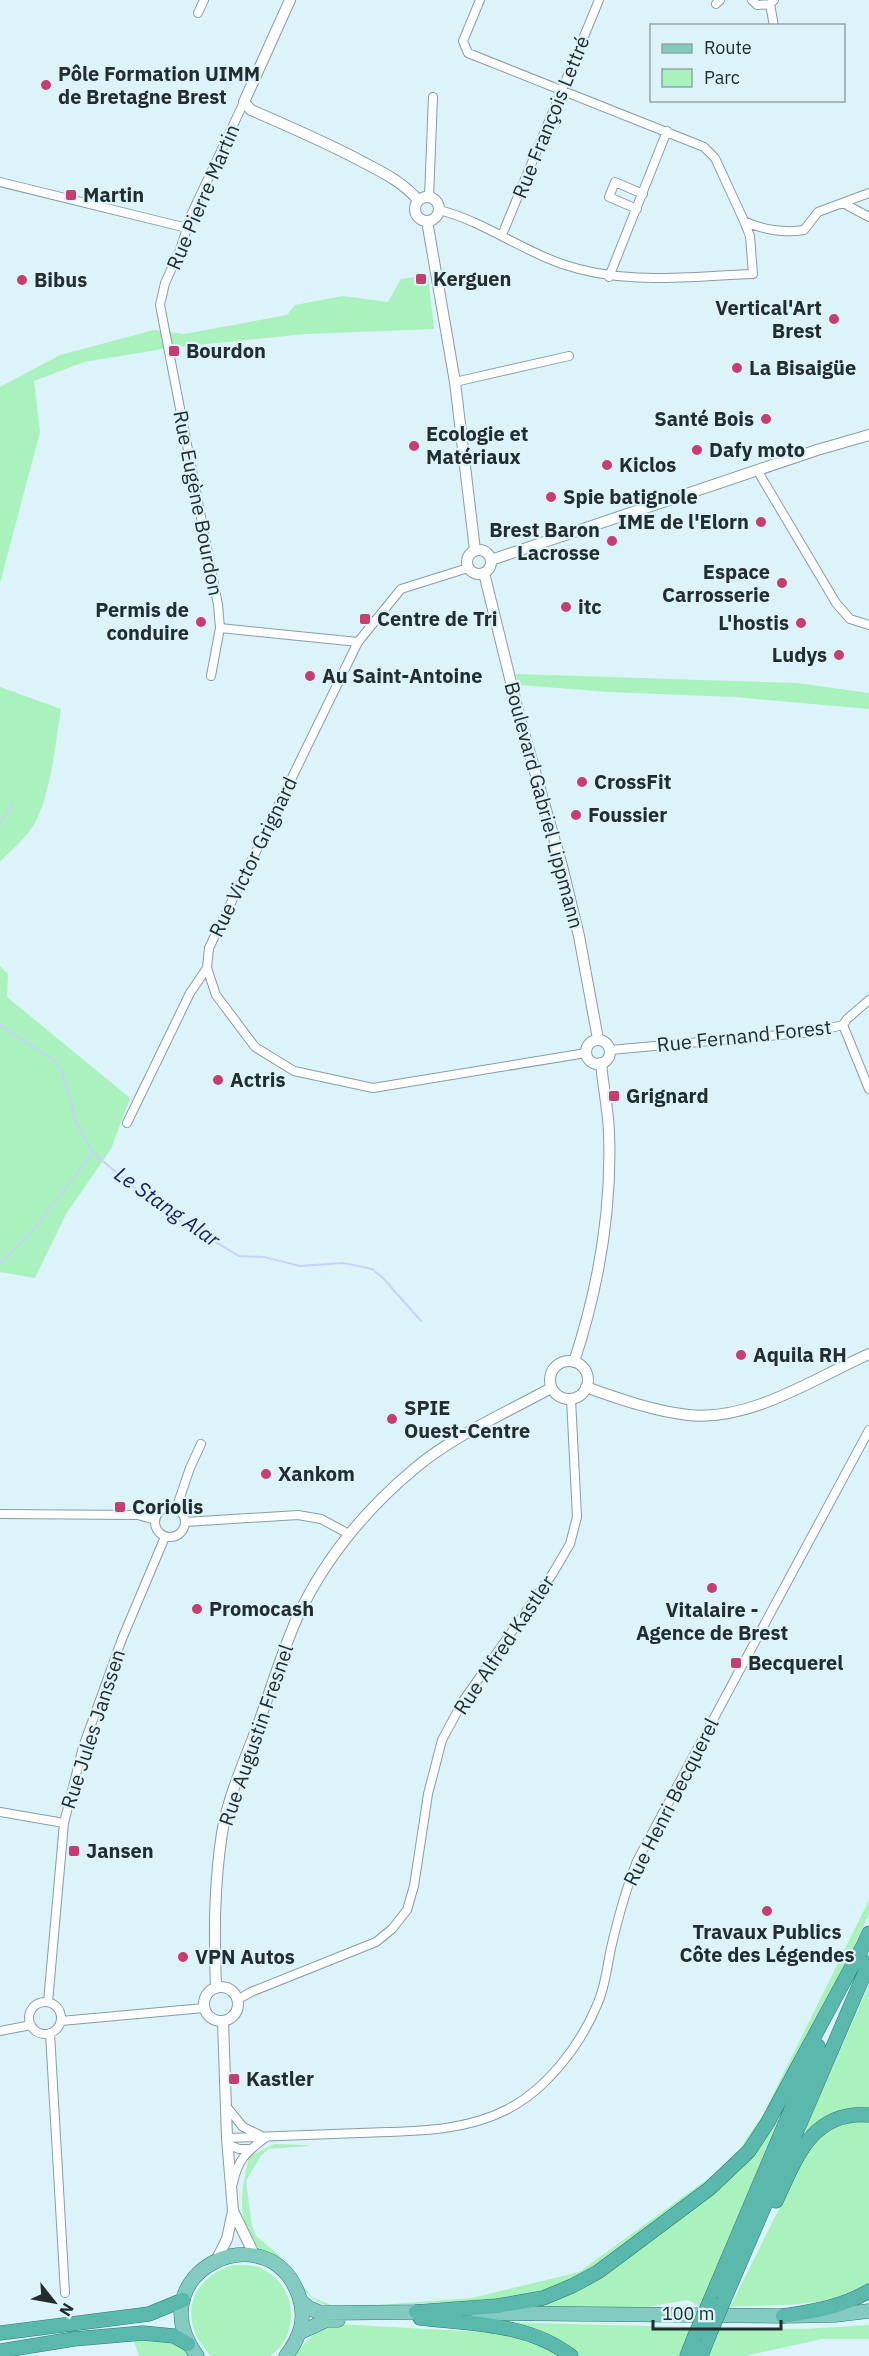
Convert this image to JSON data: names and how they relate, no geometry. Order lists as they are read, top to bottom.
{
  "streets": {
    "street": [
      "Rue François Lettré",
      "Rue Pierre Martin",
      "Rue Eugène Bourdon",
      "Boulevard Gabriel Lippmann",
      "Rue Victor Grignard",
      "Rue Fernand Forest",
      "Rue Alfred Kastler",
      "Rue Jules Janssen",
      "Rue Augustin Fresnel",
      "Rue Henri Becquerel"
    ]
  },
  "crossings": [
    ["Rue Pierre Martin", "Rue Eugène Bourdon"],
    ["Boulevard Gabriel Lippmann", "Rue Victor Grignard"],
    ["Boulevard Gabriel Lippmann", "Rue Fernand Forest"],
    ["Rue Alfred Kastler", "Rue Augustin Fresnel"]
  ],
  "water": ["Le Stang Alar"],
  "places": {
    "other": [
      "Pôle Formation UIMM de Bretagne Brest",
      "Bibus",
      "Vertical'Art Brest",
      "La Bisaigüe",
      "Santé Bois",
      "Ecologie et Matériaux",
      "Dafy moto",
      "Kiclos",
      "Spie batignole",
      "IME de l'Elorn",
      "Brest Baron Lacrosse",
      "Espace Carrosserie",
      "itc",
      "Permis de conduire",
      "L'hostis",
      "Ludys",
      "Au Saint-Antoine",
      "CrossFit",
      "Foussier",
      "Actris",
      "Aquila RH",
      "SPIE Ouest-Centre",
      "Xankom",
      "Vitalaire - Agence de Brest",
      "Promocash",
      "Travaux Publics Côte des Légendes",
      "VPN Autos"
    ],
    "transit": [
      "Martin",
      "Kerguen",
      "Bourdon",
      "Centre de Tri",
      "Grignard",
      "Coriolis",
      "Becquerel",
      "Jansen",
      "Kastler"
    ]
  },
  "legend": ["Route", "Parc"],
  "scale_bar": "100 m",
  "north": "bottom right"
}
